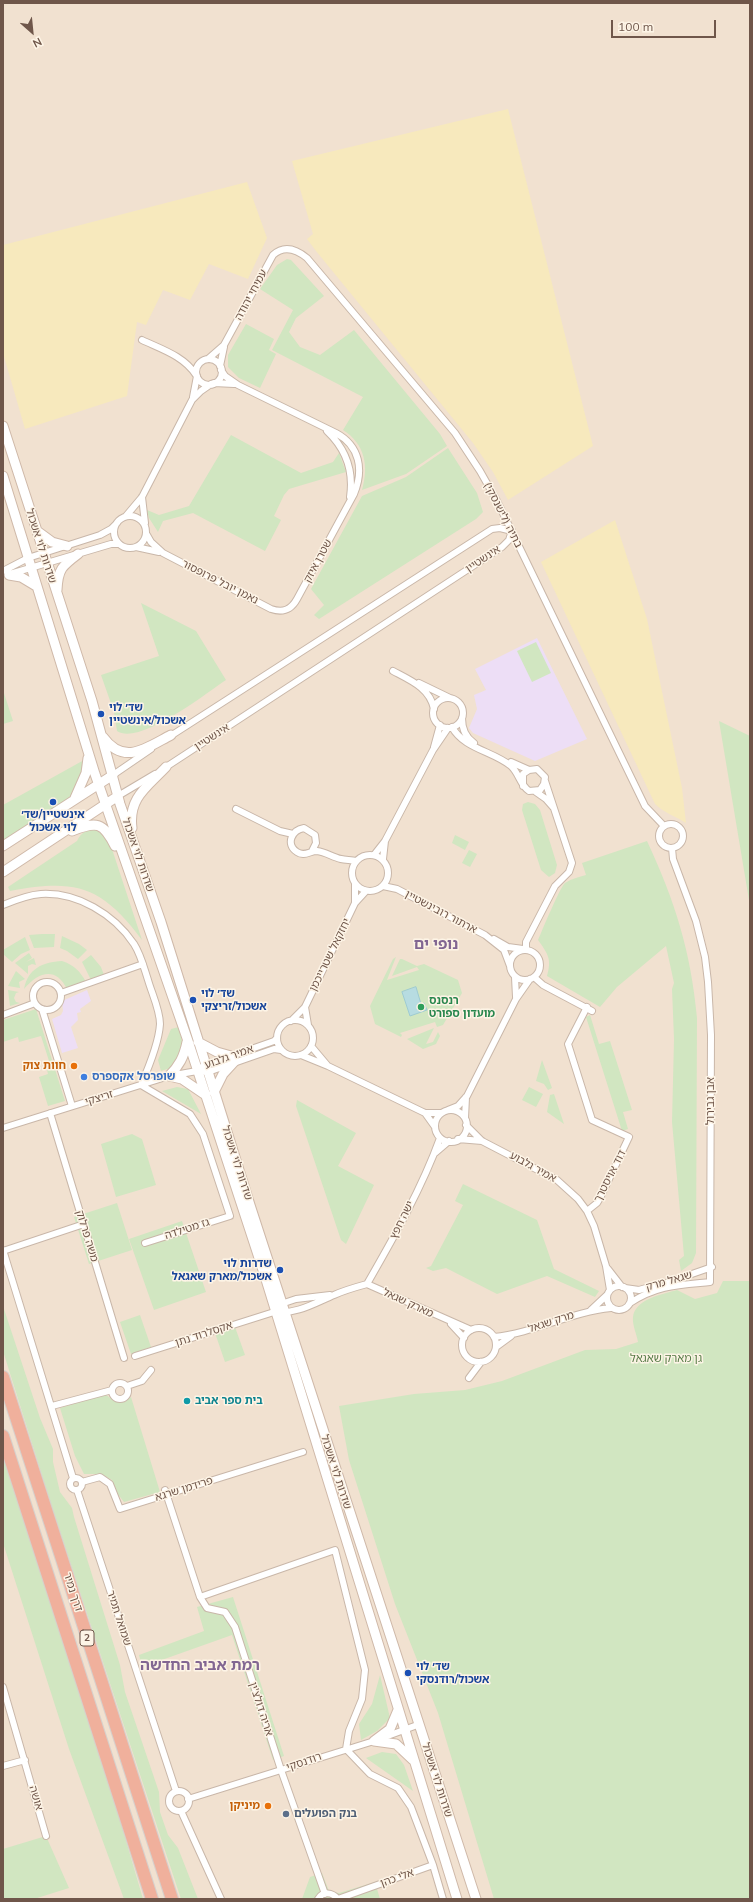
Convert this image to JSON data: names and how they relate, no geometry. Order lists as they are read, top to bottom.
{
  "streets": {
    "highway": ["דרך נמיר", "2"],
    "street": [
      "עמיחי יהודה",
      "בתיה (לישנסקי)",
      "שדרות לוי אשכול",
      "אינשטיין",
      "שטרן איזק",
      "נאמן יובל פרופסור",
      "ארתור רובינשטיין",
      "יחזקאל שטרייכמן",
      "אמיר גלבוע",
      "זריצקי",
      "אבן גבירול",
      "דוד אויסטרך",
      "ישה חפץ",
      "גז מטילדה",
      "משה פרלוק",
      "שגאל מרק",
      "מארק שגאל",
      "מרק שגאל",
      "אקסלרוד נתן",
      "פרידמן שרגא",
      "שמואל תמיר",
      "אריה דולצ'ין",
      "רודנסקי",
      "אושה",
      "אלי כהן"
    ]
  },
  "crossings": [
    ["עמיחי יהודה", "בתיה (לישנסקי)"],
    ["עמיחי יהודה", "שטרן איזק"],
    ["בתיה (לישנסקי)", "אינשטיין"],
    ["בתיה (לישנסקי)", "אבן גבירול"],
    ["שדרות לוי אשכול", "אינשטיין"],
    ["שדרות לוי אשכול", "אמיר גלבוע"],
    ["שדרות לוי אשכול", "זריצקי"],
    ["שדרות לוי אשכול", "אקסלרוד נתן"],
    ["שדרות לוי אשכול", "רודנסקי"],
    ["שטרן איזק", "נאמן יובל פרופסור"],
    ["ארתור רובינשטיין", "יחזקאל שטרייכמן"],
    ["ארתור רובינשטיין", "דוד אויסטרך"],
    ["יחזקאל שטרייכמן", "אמיר גלבוע"],
    ["אמיר גלבוע", "זריצקי"],
    ["אמיר גלבוע", "דוד אויסטרך"],
    ["אמיר גלבוע", "ישה חפץ"],
    ["אמיר גלבוע", "שגאל מרק"],
    ["אמיר גלבוע", "מרק שגאל"],
    ["זריצקי", "גז מטילדה"],
    ["זריצקי", "משה פרלוק"],
    ["אבן גבירול", "שגאל מרק"],
    ["ישה חפץ", "מארק שגאל"],
    ["שגאל מרק", "מרק שגאל"],
    ["פרידמן שרגא", "שמואל תמיר"],
    ["שמואל תמיר", "רודנסקי"],
    ["אריה דולצ'ין", "רודנסקי"]
  ],
  "districts": ["נופי ים", "רמת אביב החדשה"],
  "parks": ["גן מארק שאגאל"],
  "places": [
    "שד׳ לוי אשכול/אינשטיין",
    "אינשטיין/שד׳ לוי אשכול",
    "שד׳ לוי אשכול/זריצקי",
    "רנסנס מועדון ספורט",
    "חוות צוק",
    "שופרסל אקספרס",
    "שדרות לוי אשכול/מארק שאגאל",
    "בית ספר אביב",
    "שד׳ לוי אשכול/רודנסקי",
    "מיניקן",
    "בנק הפועלים"
  ],
  "scale_bar": "100 m",
  "north": "bottom right"
}
